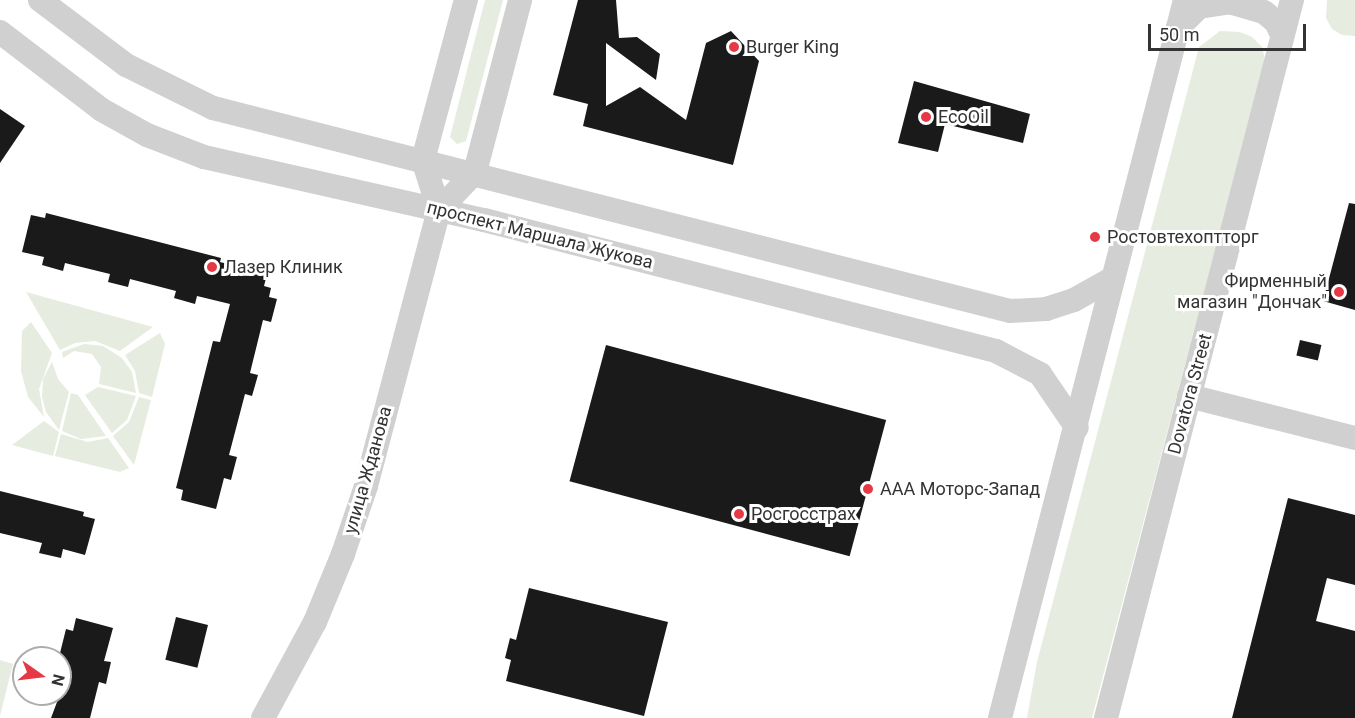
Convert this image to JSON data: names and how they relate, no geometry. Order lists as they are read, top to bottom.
{
  "streets": {
    "street": ["проспект Маршала Жукова", "Dovatora Street", "улица Жданова"]
  },
  "crossings": [
    ["проспект Маршала Жукова", "улица Жданова"]
  ],
  "places": [
    "Burger King",
    "EcoOil",
    "Ростовтехоптторг",
    "Лазер Клиник",
    "Фирменный магазин \"Дончак\"",
    "ААА Моторс-Запад",
    "Росгосстрах"
  ],
  "scale_bar": "50 m",
  "north": "right"
}
